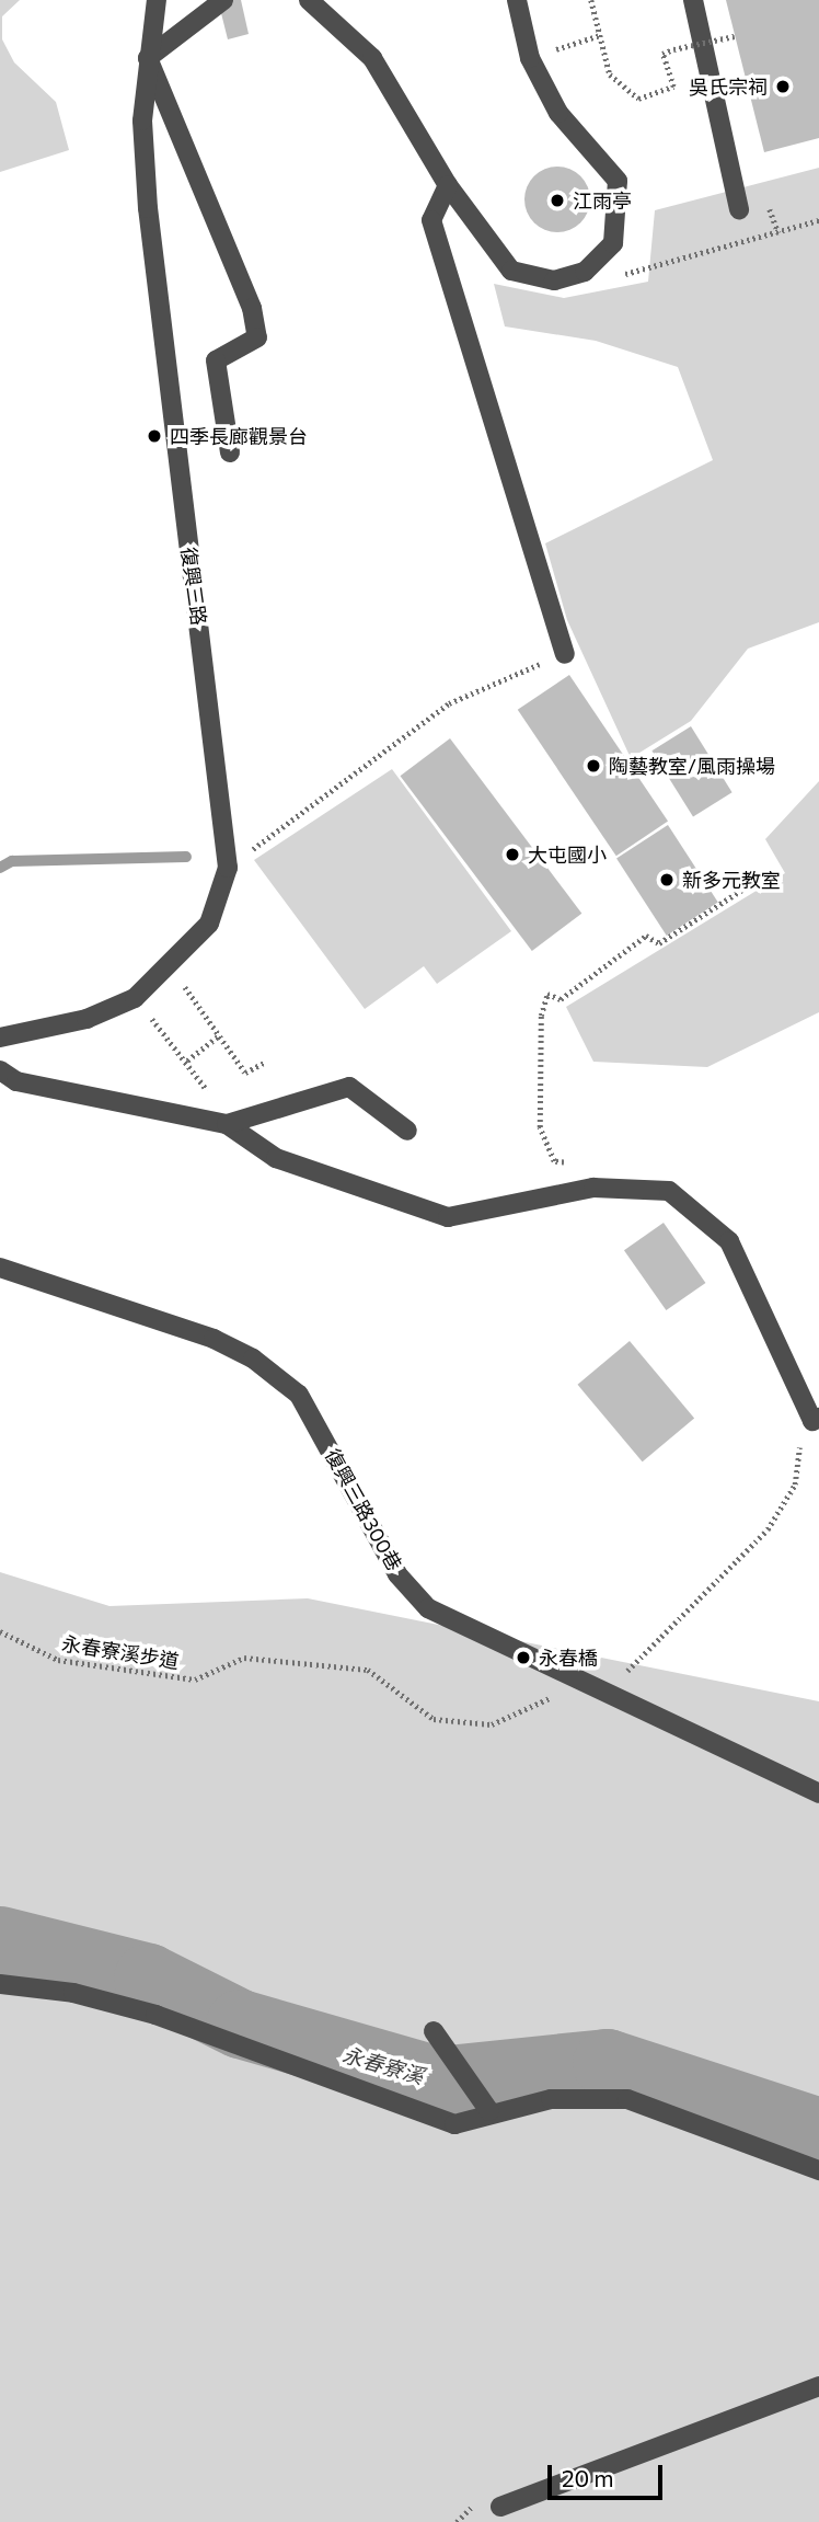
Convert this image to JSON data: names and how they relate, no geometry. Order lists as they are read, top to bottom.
{
  "streets": {
    "street": ["復興三路", "復興三路300巷"],
    "path": ["永春寮溪步道"]
  },
  "crossings": [
    ["復興三路300巷", "永春寮溪步道"]
  ],
  "water": ["永春寮溪"],
  "places": [
    "吳氏宗祠",
    "江雨亭",
    "四季長廊觀景台",
    "陶藝教室/風雨操場",
    "大屯國小",
    "新多元教室",
    "永春橋"
  ],
  "scale_bar": "20 m"
}
